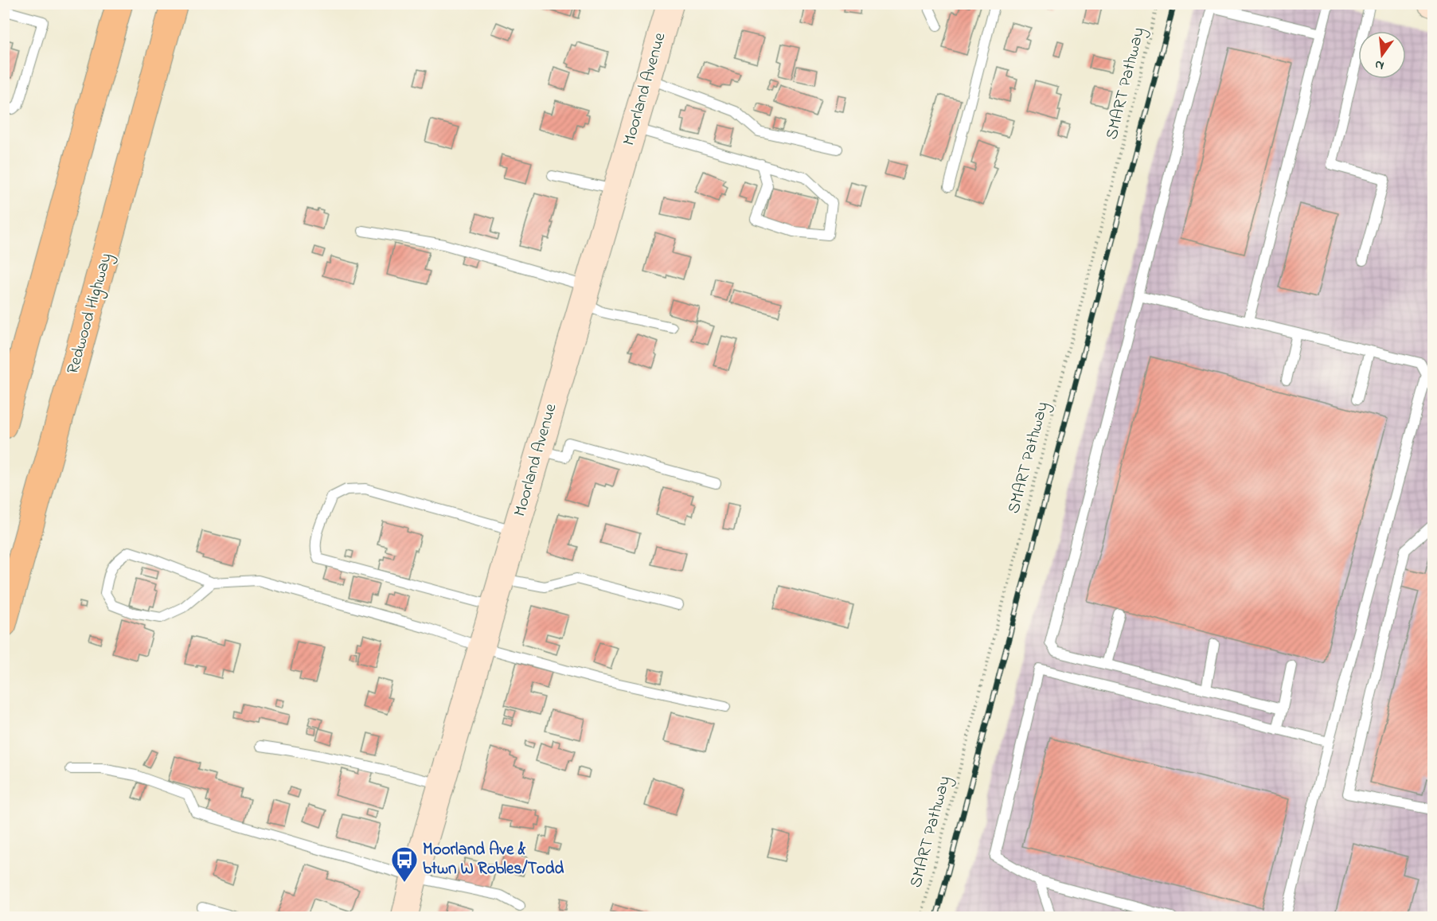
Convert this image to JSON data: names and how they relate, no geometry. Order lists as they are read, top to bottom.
{
  "streets": {
    "highway": ["Redwood Highway"],
    "street": ["Moorland Avenue"],
    "path": ["SMART Pathway"]
  },
  "places": {
    "bus stop": ["Moorland Ave & btwn W Robles/Todd"]
  },
  "north": "bottom"
}
